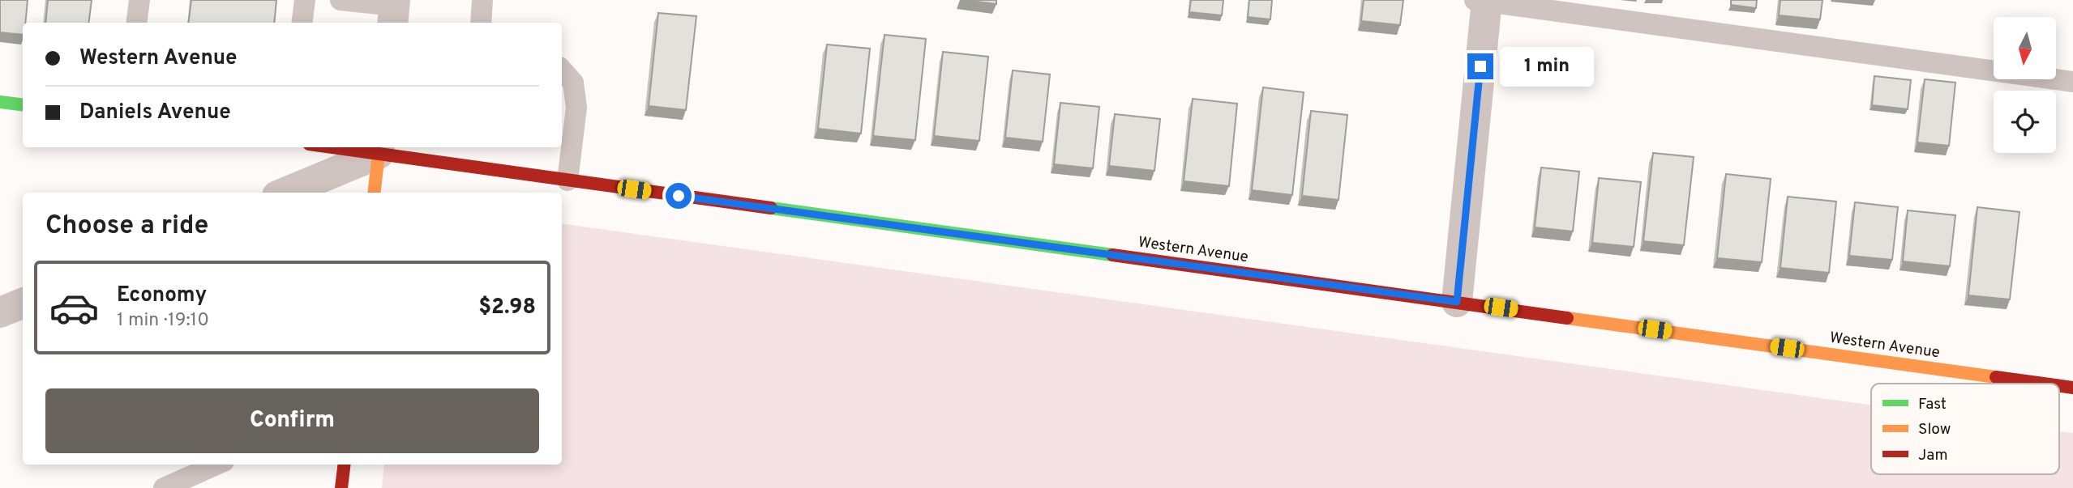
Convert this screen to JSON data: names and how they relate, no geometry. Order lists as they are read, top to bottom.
{
  "streets": {
    "main road": ["Western Avenue"]
  },
  "legend": ["Fast", "Slow", "Jam"],
  "north": "bottom",
  "page": {
    "banner": ["Western Avenue", "Daniels Avenue"],
    "bubble": "1 min",
    "heading": "Choose a ride",
    "list": [
      {
        "name": "Economy",
        "note": "1 min · 19:10",
        "value": "$2.98"
      }
    ],
    "buttons": "Confirm"
  }
}
